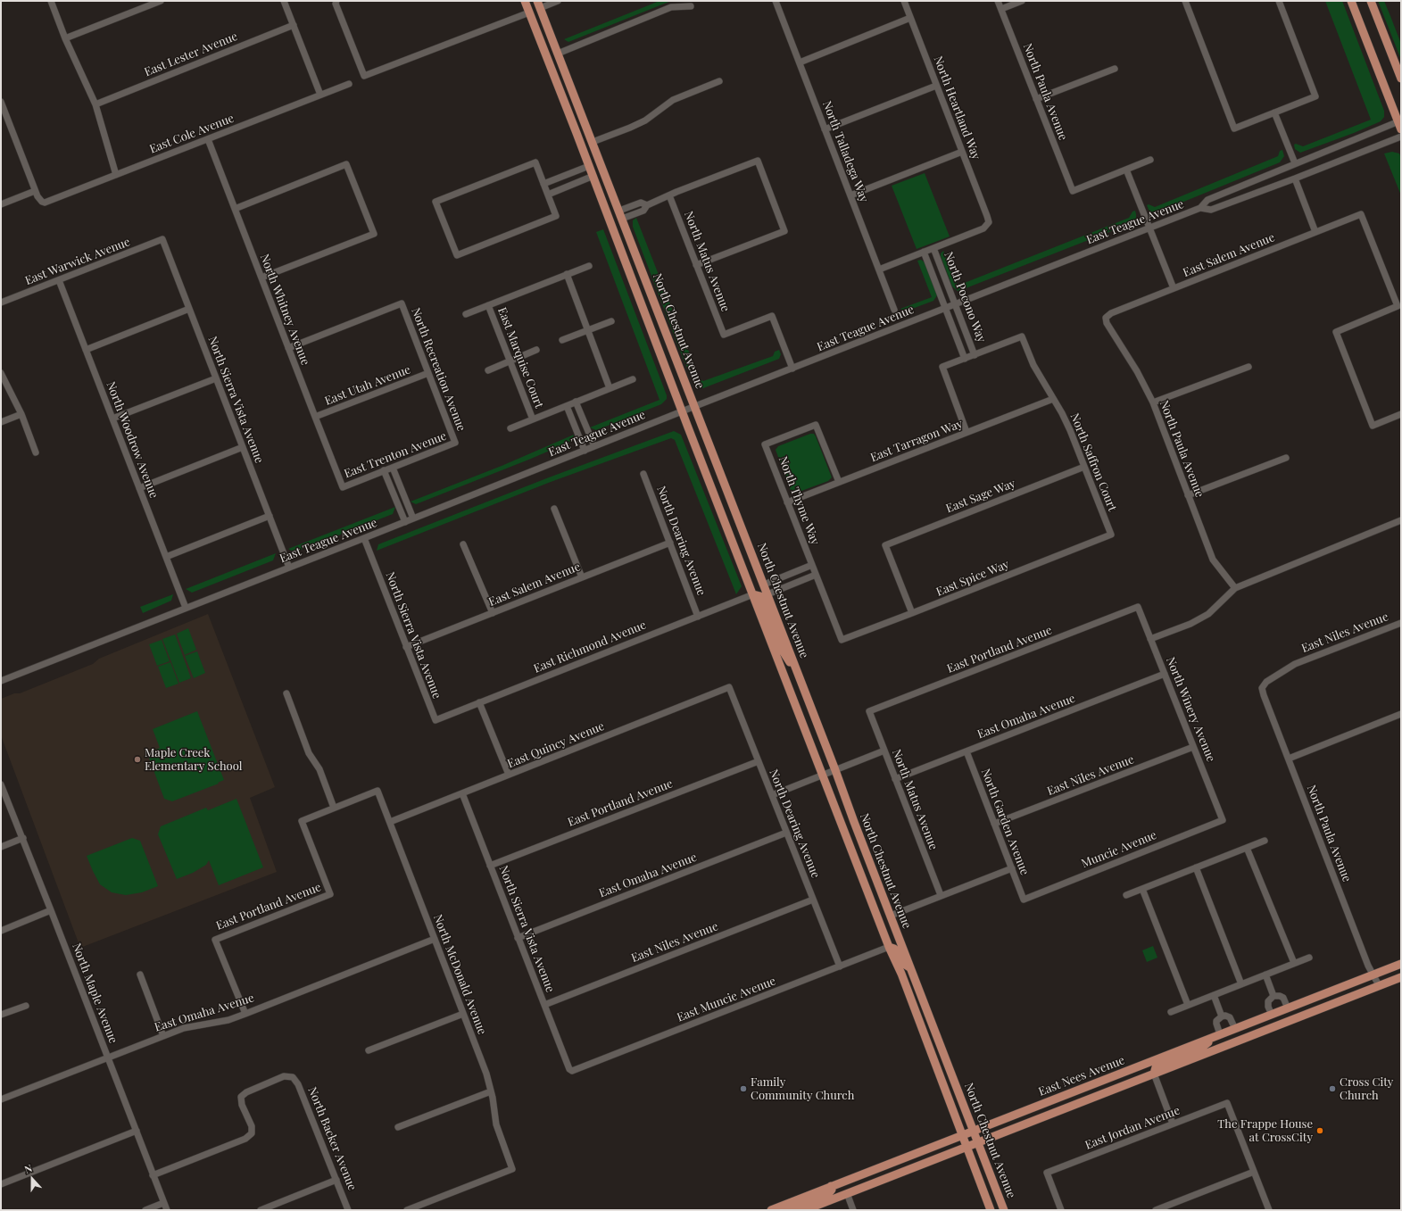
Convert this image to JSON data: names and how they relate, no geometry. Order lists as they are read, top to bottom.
{
  "streets": {
    "main road": ["North Chestnut Avenue", "East Nees Avenue"],
    "street": [
      "East Lester Avenue",
      "North Paula Avenue",
      "North Heartland Way",
      "East Cole Avenue",
      "North Talladega Way",
      "East Teague Avenue",
      "East Salem Avenue",
      "East Warwick Avenue",
      "North Matus Avenue",
      "North Pocono Way",
      "North Whitney Avenue",
      "East Marquise Court",
      "North Recreation Avenue",
      "East Utah Avenue",
      "North Sierra Vista Avenue",
      "North Woodrow Avenue",
      "East Tarragon Way",
      "East Trenton Avenue",
      "North Saffron Court",
      "East Sage Way",
      "North Thyme Way",
      "North Dearing Avenue",
      "East Spice Way",
      "East Niles Avenue",
      "East Richmond Avenue",
      "East Portland Avenue",
      "North Winery Avenue",
      "East Omaha Avenue",
      "East Quincy Avenue",
      "North Garden Avenue",
      "Muncie Avenue",
      "North McDonald Avenue",
      "North Maple Avenue",
      "East Muncie Avenue",
      "East Jordan Avenue",
      "North Backer Avenue"
    ]
  },
  "crossings": [
    ["North Paula Avenue", "East Salem Avenue"],
    ["North Paula Avenue", "East Niles Avenue"],
    ["North Paula Avenue", "East Nees Avenue"],
    ["North Heartland Way", "North Pocono Way"],
    ["East Cole Avenue", "North Whitney Avenue"],
    ["East Teague Avenue", "North Matus Avenue"],
    ["East Teague Avenue", "North Pocono Way"],
    ["East Teague Avenue", "North Chestnut Avenue"],
    ["East Teague Avenue", "North Sierra Vista Avenue"],
    ["East Teague Avenue", "North Woodrow Avenue"],
    ["East Salem Avenue", "North Sierra Vista Avenue"],
    ["East Salem Avenue", "North Dearing Avenue"],
    ["East Warwick Avenue", "North Sierra Vista Avenue"],
    ["East Warwick Avenue", "North Woodrow Avenue"],
    ["North Matus Avenue", "East Portland Avenue"],
    ["North Matus Avenue", "East Omaha Avenue"],
    ["North Pocono Way", "North Saffron Court"],
    ["North Whitney Avenue", "North Recreation Avenue"],
    ["North Whitney Avenue", "East Utah Avenue"],
    ["North Whitney Avenue", "East Trenton Avenue"],
    ["North Chestnut Avenue", "East Richmond Avenue"],
    ["North Chestnut Avenue", "East Muncie Avenue"],
    ["North Chestnut Avenue", "East Nees Avenue"],
    ["North Recreation Avenue", "East Utah Avenue"],
    ["North Recreation Avenue", "East Trenton Avenue"],
    ["North Sierra Vista Avenue", "East Niles Avenue"],
    ["North Sierra Vista Avenue", "East Richmond Avenue"],
    ["North Sierra Vista Avenue", "East Portland Avenue"],
    ["North Sierra Vista Avenue", "East Omaha Avenue"],
    ["North Sierra Vista Avenue", "East Quincy Avenue"],
    ["North Sierra Vista Avenue", "East Muncie Avenue"],
    ["East Tarragon Way", "North Saffron Court"],
    ["East Tarragon Way", "North Thyme Way"],
    ["North Saffron Court", "East Sage Way"],
    ["North Saffron Court", "East Spice Way"],
    ["East Sage Way", "East Spice Way"],
    ["North Thyme Way", "East Spice Way"],
    ["North Dearing Avenue", "East Niles Avenue"],
    ["North Dearing Avenue", "East Richmond Avenue"],
    ["North Dearing Avenue", "East Portland Avenue"],
    ["North Dearing Avenue", "East Omaha Avenue"],
    ["North Dearing Avenue", "East Quincy Avenue"],
    ["North Dearing Avenue", "East Muncie Avenue"],
    ["East Niles Avenue", "North Winery Avenue"],
    ["East Niles Avenue", "North Garden Avenue"],
    ["East Portland Avenue", "North Winery Avenue"],
    ["East Portland Avenue", "East Omaha Avenue"],
    ["East Portland Avenue", "North McDonald Avenue"],
    ["North Winery Avenue", "East Omaha Avenue"],
    ["North Winery Avenue", "Muncie Avenue"],
    ["East Omaha Avenue", "North Garden Avenue"],
    ["East Omaha Avenue", "North McDonald Avenue"],
    ["East Omaha Avenue", "North Maple Avenue"],
    ["East Quincy Avenue", "North McDonald Avenue"],
    ["North Garden Avenue", "Muncie Avenue"],
    ["North Maple Avenue", "North Backer Avenue"]
  ],
  "places": [
    "Maple Creek Elementary School",
    "Family Community Church",
    "Cross City Church",
    "The Frappe House at CrossCity"
  ],
  "north": "top"
}
